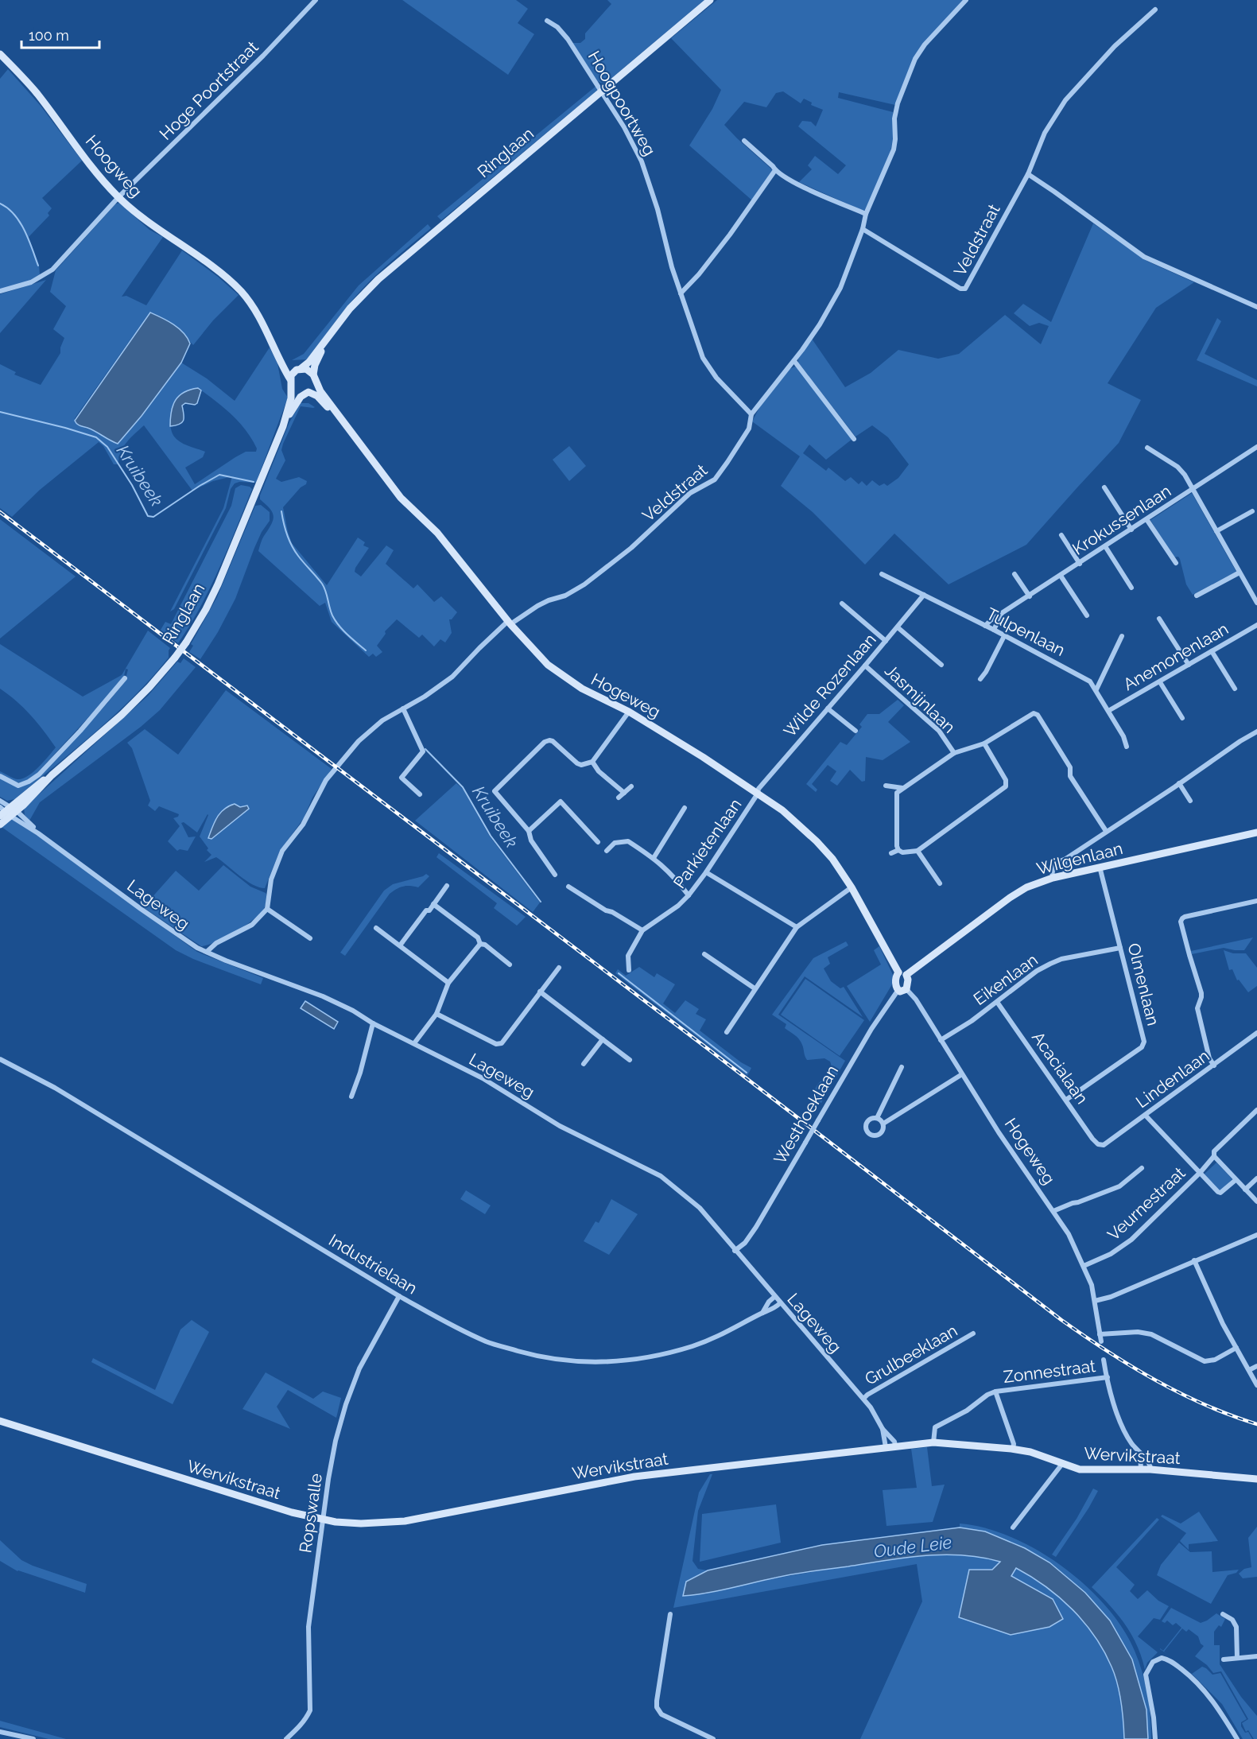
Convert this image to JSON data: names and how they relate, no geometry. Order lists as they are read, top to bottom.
{
  "streets": {
    "street": [
      "Hoge Poortstraat",
      "Hoogpoortweg",
      "Ringlaan",
      "Hoogweg",
      "Veldstraat",
      "Krokussenlaan",
      "Tulpenlaan",
      "Anemonenlaan",
      "Wilde Rozenlaan",
      "Hogeweg",
      "Jasmijnlaan",
      "Parkietenlaan",
      "Wilgenlaan",
      "Lageweg",
      "Eikenlaan",
      "Olmenlaan",
      "Acacialaan",
      "Lindenlaan",
      "Westhoeklaan",
      "Veurnestraat",
      "Industrielaan",
      "Grulbeeklaan",
      "Zonnestraat",
      "Wervikstraat",
      "Ropswalle"
    ]
  },
  "crossings": [
    ["Hoge Poortstraat", "Hoogweg"],
    ["Hoogpoortweg", "Ringlaan"],
    ["Hoogpoortweg", "Veldstraat"],
    ["Ringlaan", "Hogeweg"],
    ["Ringlaan", "Lageweg"],
    ["Veldstraat", "Hogeweg"],
    ["Krokussenlaan", "Tulpenlaan"],
    ["Tulpenlaan", "Anemonenlaan"],
    ["Tulpenlaan", "Wilde Rozenlaan"],
    ["Wilde Rozenlaan", "Hogeweg"],
    ["Wilde Rozenlaan", "Jasmijnlaan"],
    ["Wilde Rozenlaan", "Parkietenlaan"],
    ["Hogeweg", "Parkietenlaan"],
    ["Hogeweg", "Wilgenlaan"],
    ["Hogeweg", "Eikenlaan"],
    ["Hogeweg", "Westhoeklaan"],
    ["Hogeweg", "Veurnestraat"],
    ["Wilgenlaan", "Olmenlaan"],
    ["Lageweg", "Westhoeklaan"],
    ["Lageweg", "Industrielaan"],
    ["Lageweg", "Grulbeeklaan"],
    ["Lageweg", "Wervikstraat"],
    ["Eikenlaan", "Olmenlaan"],
    ["Eikenlaan", "Acacialaan"],
    ["Olmenlaan", "Acacialaan"],
    ["Acacialaan", "Lindenlaan"],
    ["Industrielaan", "Ropswalle"],
    ["Zonnestraat", "Wervikstraat"],
    ["Wervikstraat", "Ropswalle"]
  ],
  "water": ["Kruibeek", "Oude Leie"],
  "scale_bar": "100 m"
}
